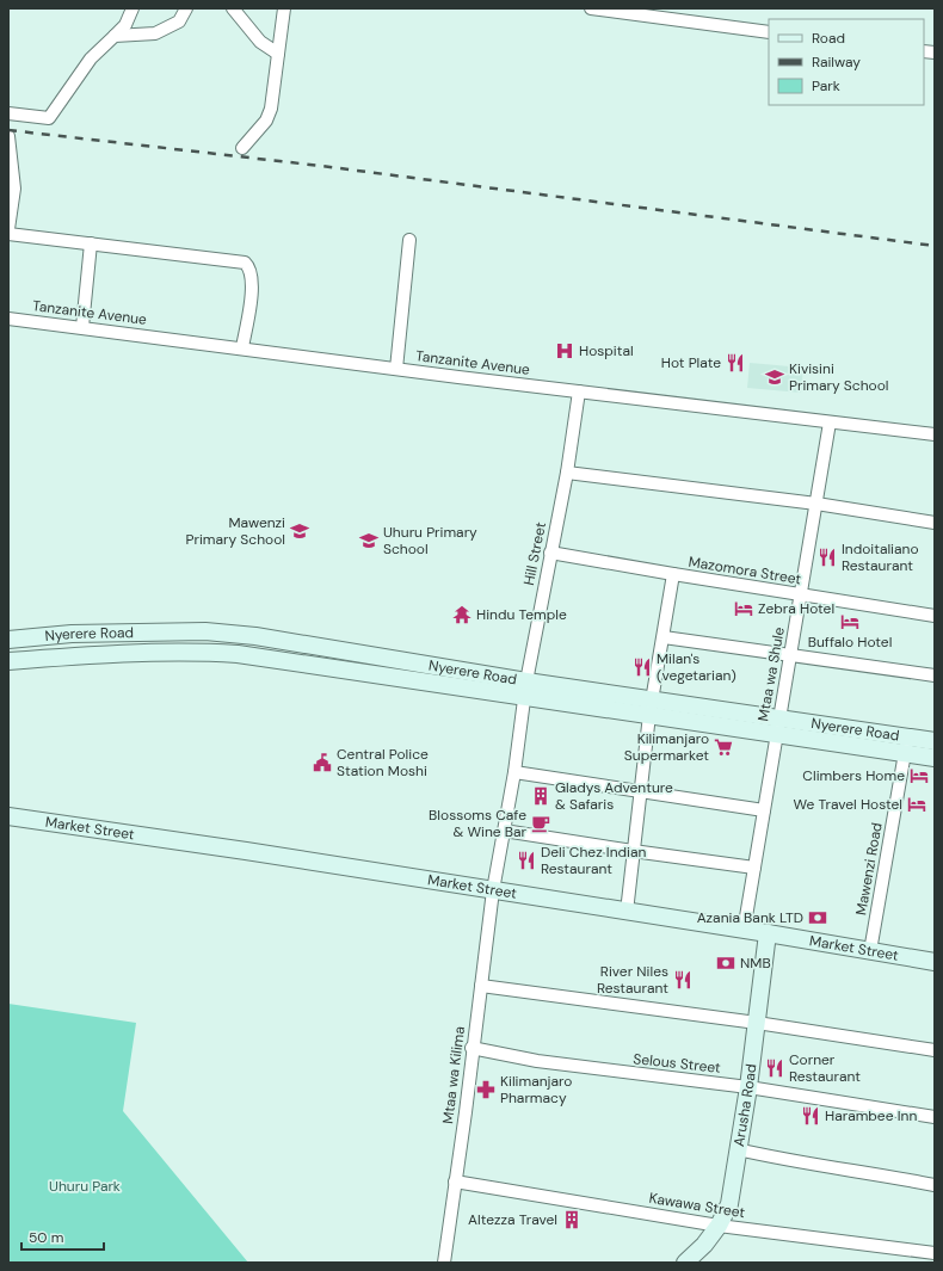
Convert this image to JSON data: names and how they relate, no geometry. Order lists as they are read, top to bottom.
{
  "streets": {
    "main road": ["Nyerere Road", "Market Street", "Arusha Road"],
    "street": [
      "Tanzanite Avenue",
      "Hill Street",
      "Mazomora Street",
      "Mtaa wa Shule",
      "Mawenzi Road",
      "Selous Street",
      "Mtaa wa Kilima",
      "Kawawa Street"
    ]
  },
  "crossings": [
    ["Tanzanite Avenue", "Hill Street"],
    ["Tanzanite Avenue", "Mtaa wa Shule"],
    ["Hill Street", "Mazomora Street"],
    ["Hill Street", "Nyerere Road"],
    ["Hill Street", "Market Street"],
    ["Hill Street", "Mtaa wa Kilima"],
    ["Mazomora Street", "Mtaa wa Shule"],
    ["Nyerere Road", "Mtaa wa Shule"],
    ["Nyerere Road", "Mawenzi Road"],
    ["Mtaa wa Shule", "Market Street"],
    ["Market Street", "Mawenzi Road"],
    ["Market Street", "Mtaa wa Kilima"],
    ["Market Street", "Arusha Road"],
    ["Selous Street", "Mtaa wa Kilima"],
    ["Selous Street", "Arusha Road"],
    ["Mtaa wa Kilima", "Kawawa Street"],
    ["Arusha Road", "Kawawa Street"]
  ],
  "parks": ["Uhuru Park"],
  "places": {
    "hospital": ["Hospital"],
    "restaurant": [
      "Hot Plate",
      "Indoitaliano Restaurant",
      "Milan's (vegetarian)",
      "Deli Chez Indian Restaurant",
      "River Niles Restaurant",
      "Corner Restaurant",
      "Harambee Inn"
    ],
    "school or university": ["Kivisini Primary School", "Mawenzi Primary School", "Uhuru Primary School"],
    "hotel": [
      "Zebra Hotel",
      "Buffalo Hotel",
      "Climbers Home",
      "We Travel Hostel"
    ],
    "temple": ["Hindu Temple"],
    "supermarket": ["Kilimanjaro Supermarket"],
    "public building": ["Central Police Station Moshi"],
    "building": ["Gladys Adventure & Safaris", "Altezza Travel"],
    "cafe": ["Blossoms Cafe & Wine Bar"],
    "bank": ["Azania Bank LTD", "NMB"],
    "pharmacy": ["Kilimanjaro Pharmacy"]
  },
  "legend": ["Road", "Railway", "Park"],
  "scale_bar": "50 m"
}
